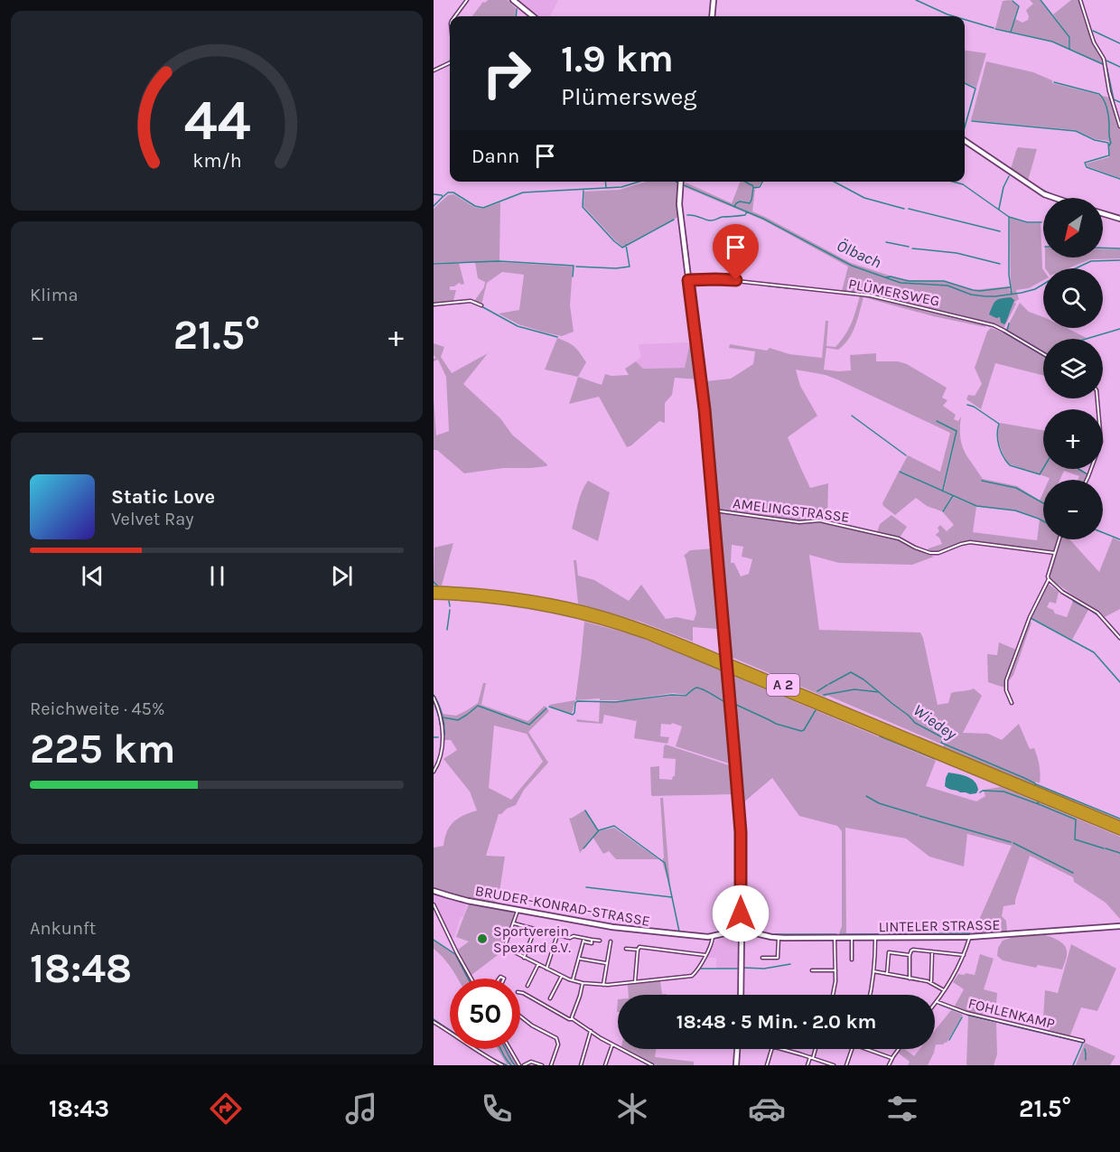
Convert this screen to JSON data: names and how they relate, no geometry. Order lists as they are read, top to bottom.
{
  "streets": {
    "highway": ["A 2"],
    "main road": ["BRUDER-KONRAD-STRASSE", "LINTELER STRASSE"],
    "street": ["PLÜMERSWEG", "AMELINGSTRASSE", "FOHLENKAMP"]
  },
  "crossings": [
    ["BRUDER-KONRAD-STRASSE", "LINTELER STRASSE"]
  ],
  "water": ["Ölbach", "Wiedey"],
  "places": ["Sportverein Spexard e.V."],
  "north": "bottom left",
  "page": {
    "turn": ["1.9 km", "Plümersweg"],
    "then": "Dann",
    "map_buttons": ["+", "−"],
    "tile": [
      "Klima",
      ["Reichweite · 45%", "225 km"],
      ["Ankunft", "18:48"]
    ],
    "heat": ["−", "21.5°", "+"],
    "song": ["Static Love", "Velvet Ray"],
    "limit": "50",
    "trip": "18:48 · 5 Min. · 2.0 km",
    "tabs": ["18:43", "21.5°"],
    "gauge": ["44", "km/h"]
  }
}
